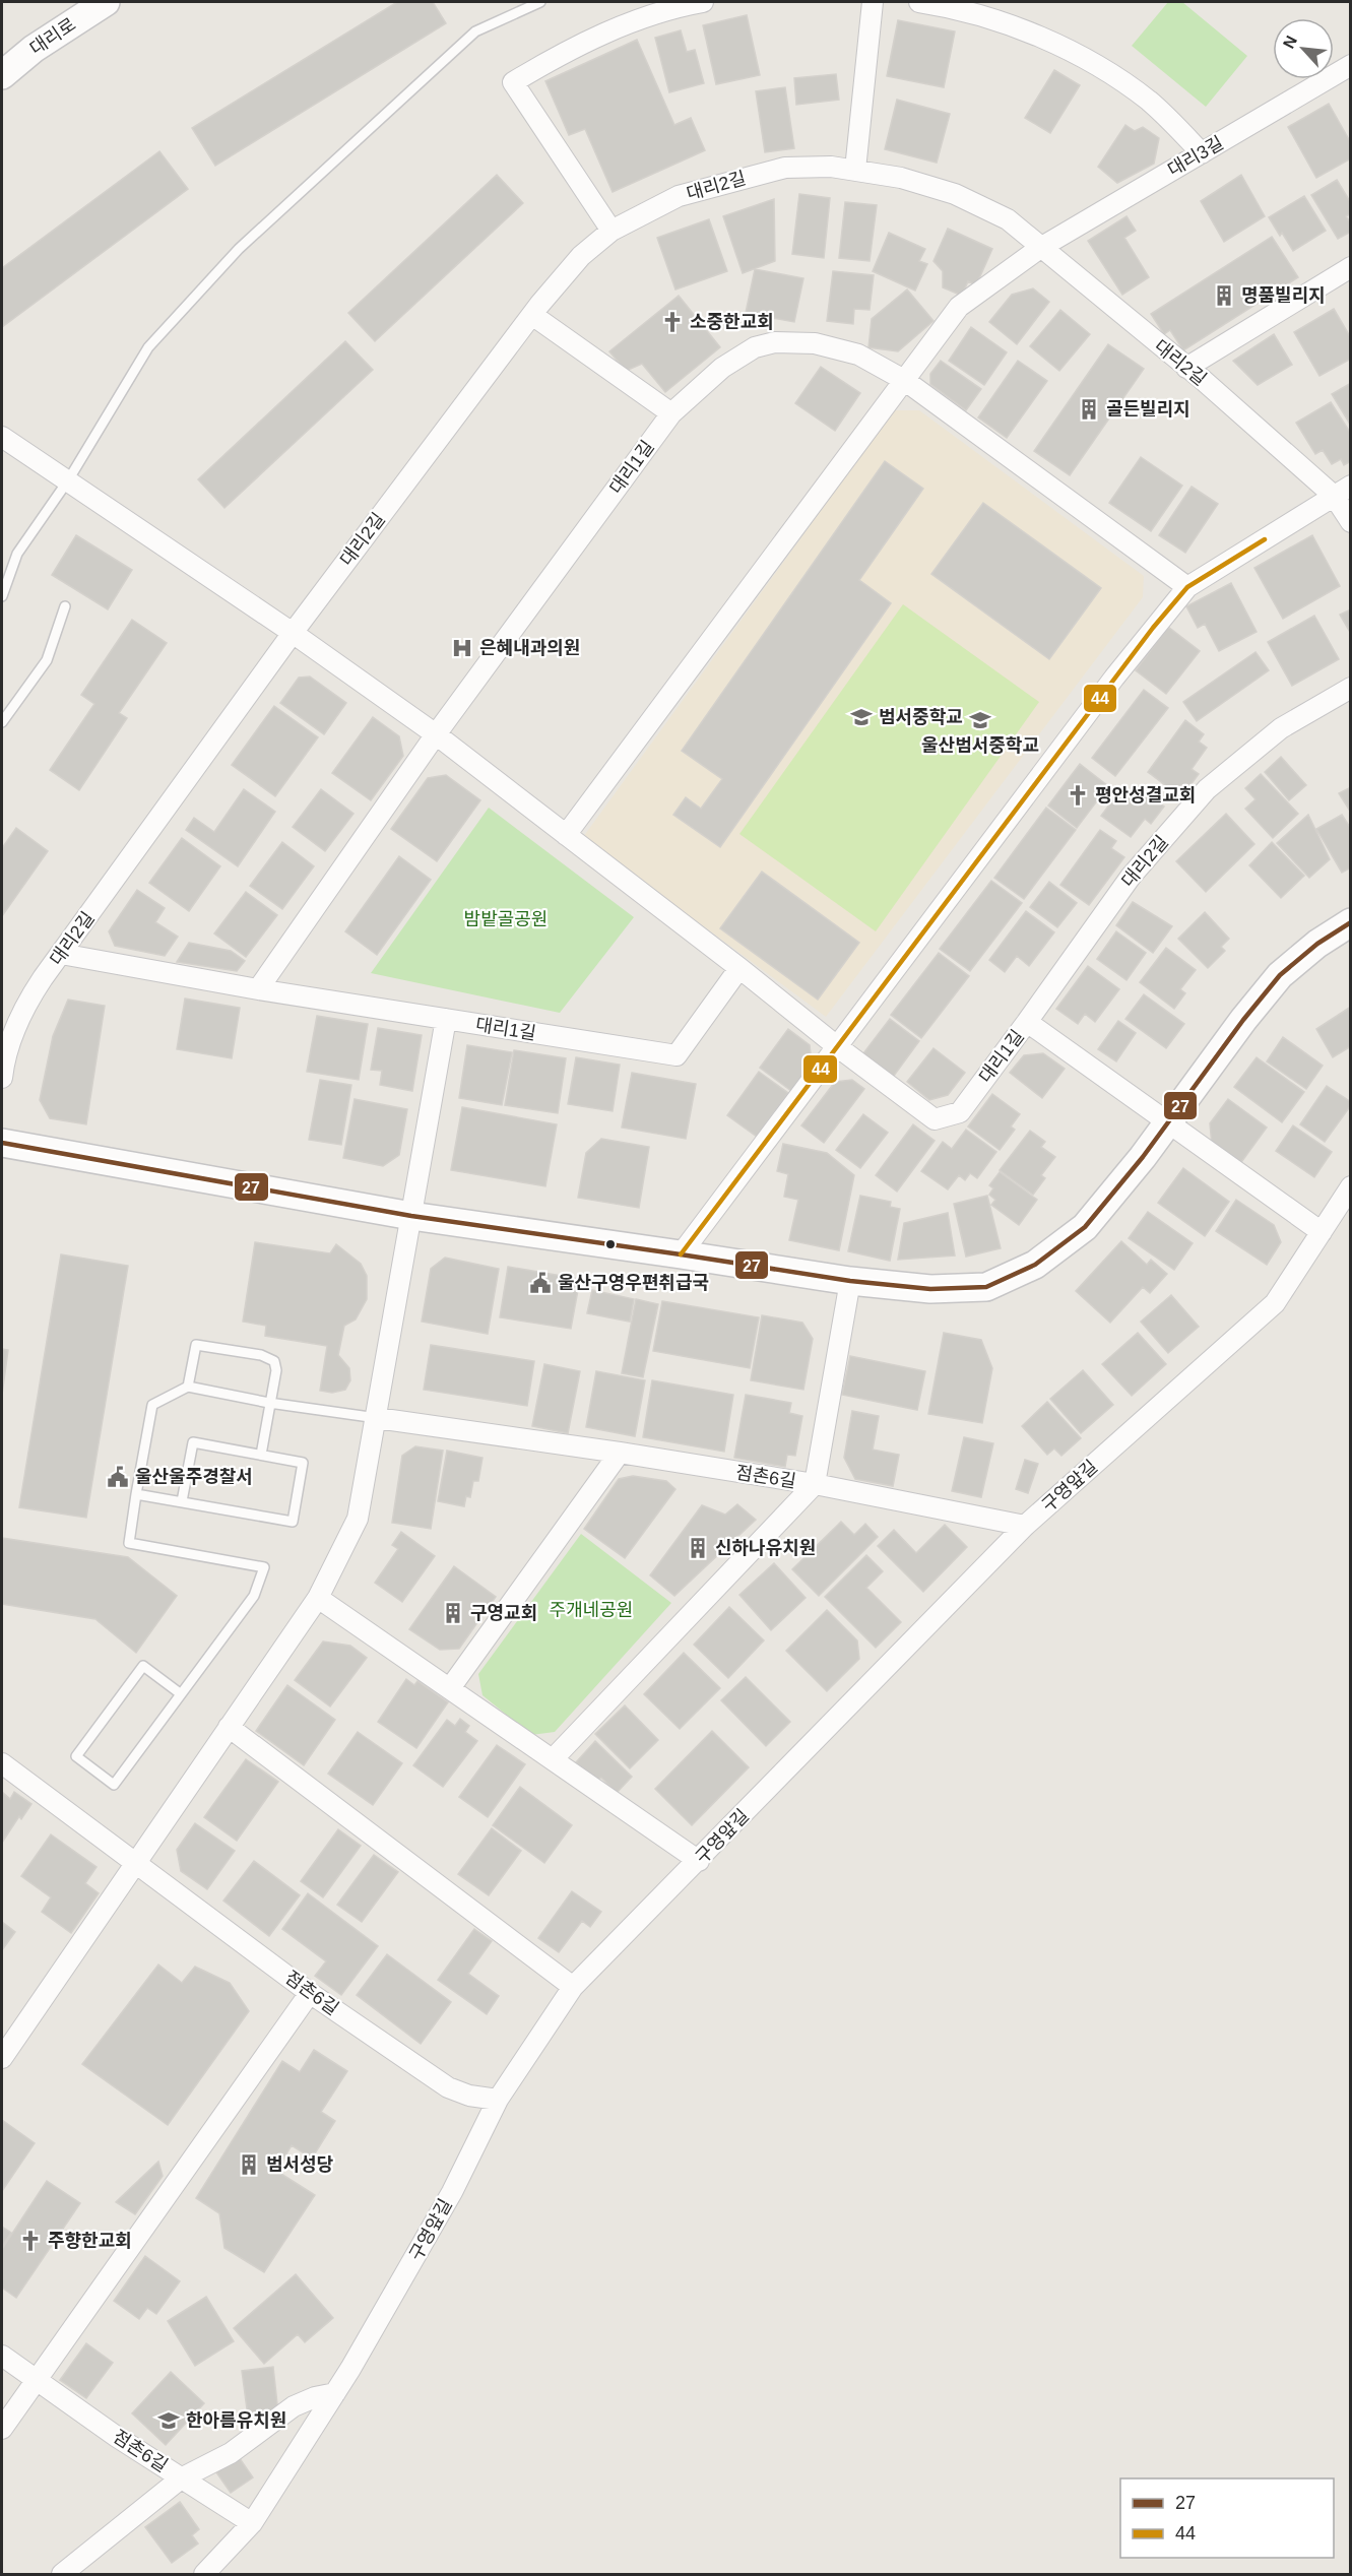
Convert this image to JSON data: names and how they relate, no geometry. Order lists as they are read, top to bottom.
{
  "streets": {
    "main road": ["대리로"],
    "street": [
      "대리3길",
      "대리2길",
      "대리1길",
      "점촌6길",
      "구영앞길"
    ]
  },
  "crossings": [
    ["대리3길", "대리2길"],
    ["대리2길", "대리1길"],
    ["대리1길", "구영앞길"],
    ["점촌6길", "구영앞길"]
  ],
  "parks": ["밤밭골공원", "주개네공원"],
  "places": {
    "building": [
      "명품빌리지",
      "골든빌리지",
      "신하나유치원",
      "구영교회",
      "범서성당"
    ],
    "church": ["소중한교회", "평안성결교회", "주향한교회"],
    "hospital": ["은혜내과의원"],
    "school or university": ["범서중학교", "울산범서중학교", "한아름유치원"],
    "public building": ["울산구영우편취급국", "울산울주경찰서"]
  },
  "lines": ["transit line 44", "transit line 27"],
  "legend": ["27", "44"],
  "north": "top left"
}
